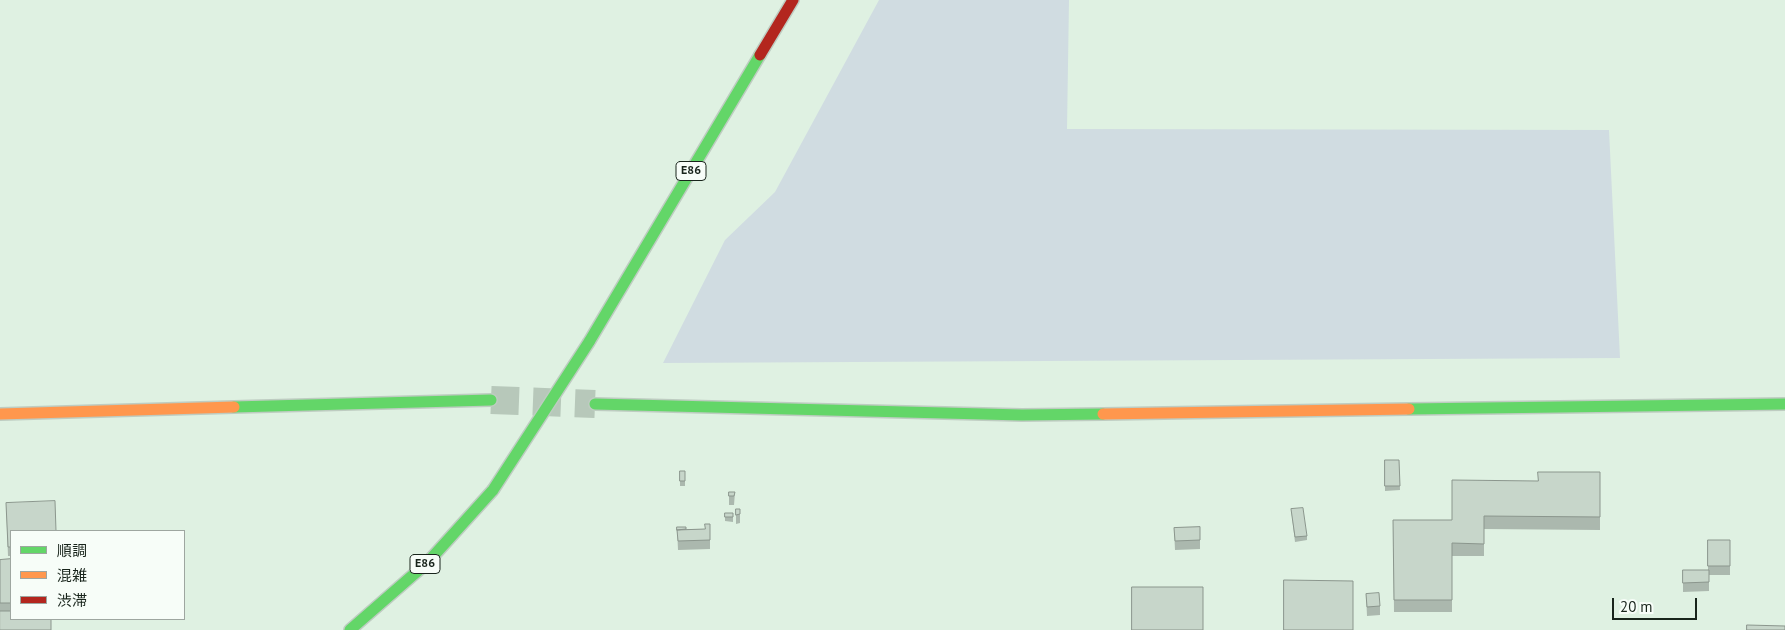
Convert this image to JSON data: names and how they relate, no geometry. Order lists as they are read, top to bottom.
{
  "streets": {
    "main road": ["E86"]
  },
  "legend": ["順調", "混雑", "渋滞"],
  "scale_bar": "20 m"
}
